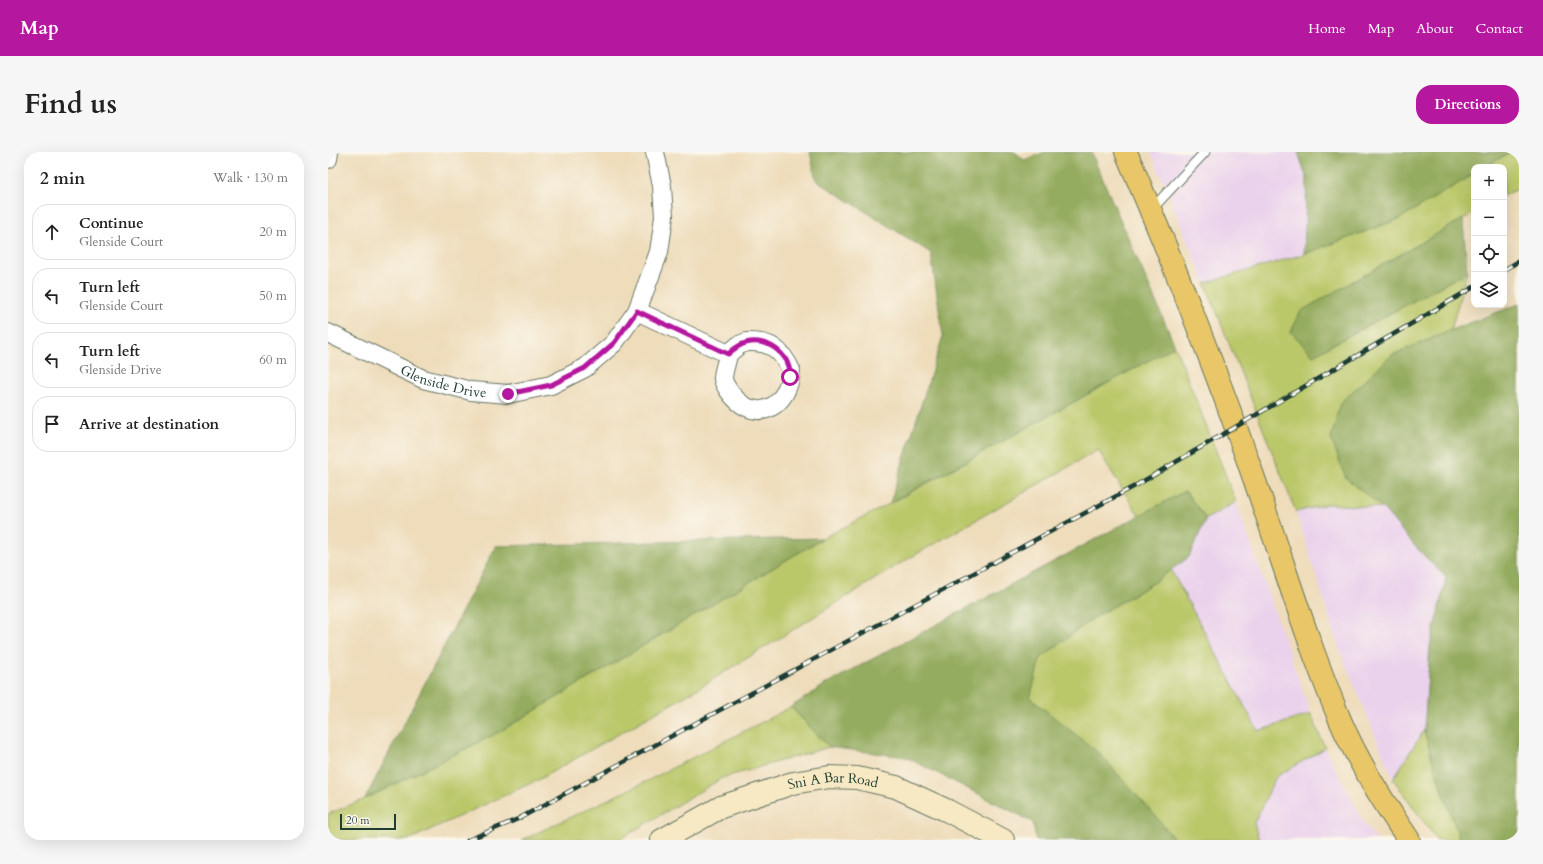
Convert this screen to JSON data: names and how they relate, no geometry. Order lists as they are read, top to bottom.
{
  "streets": {
    "street": ["Glenside Drive", "Sni A Bar Road"]
  },
  "scale_bar": "20 m",
  "page": {
    "header": "Map",
    "nav": [
      "Home",
      "Map",
      "About",
      "Contact"
    ],
    "title": "Find us",
    "buttons": "Directions",
    "heading": ["2 min", "Walk · 130 m"],
    "map_buttons": ["+", "−"],
    "list": [
      ["Continue", "Glenside Court", "20 m"],
      ["Turn left", "Glenside Court", "50 m"],
      ["Turn left", "Glenside Drive", "60 m"],
      "Arrive at destination"
    ],
    "scale": "20 m"
  }
}
